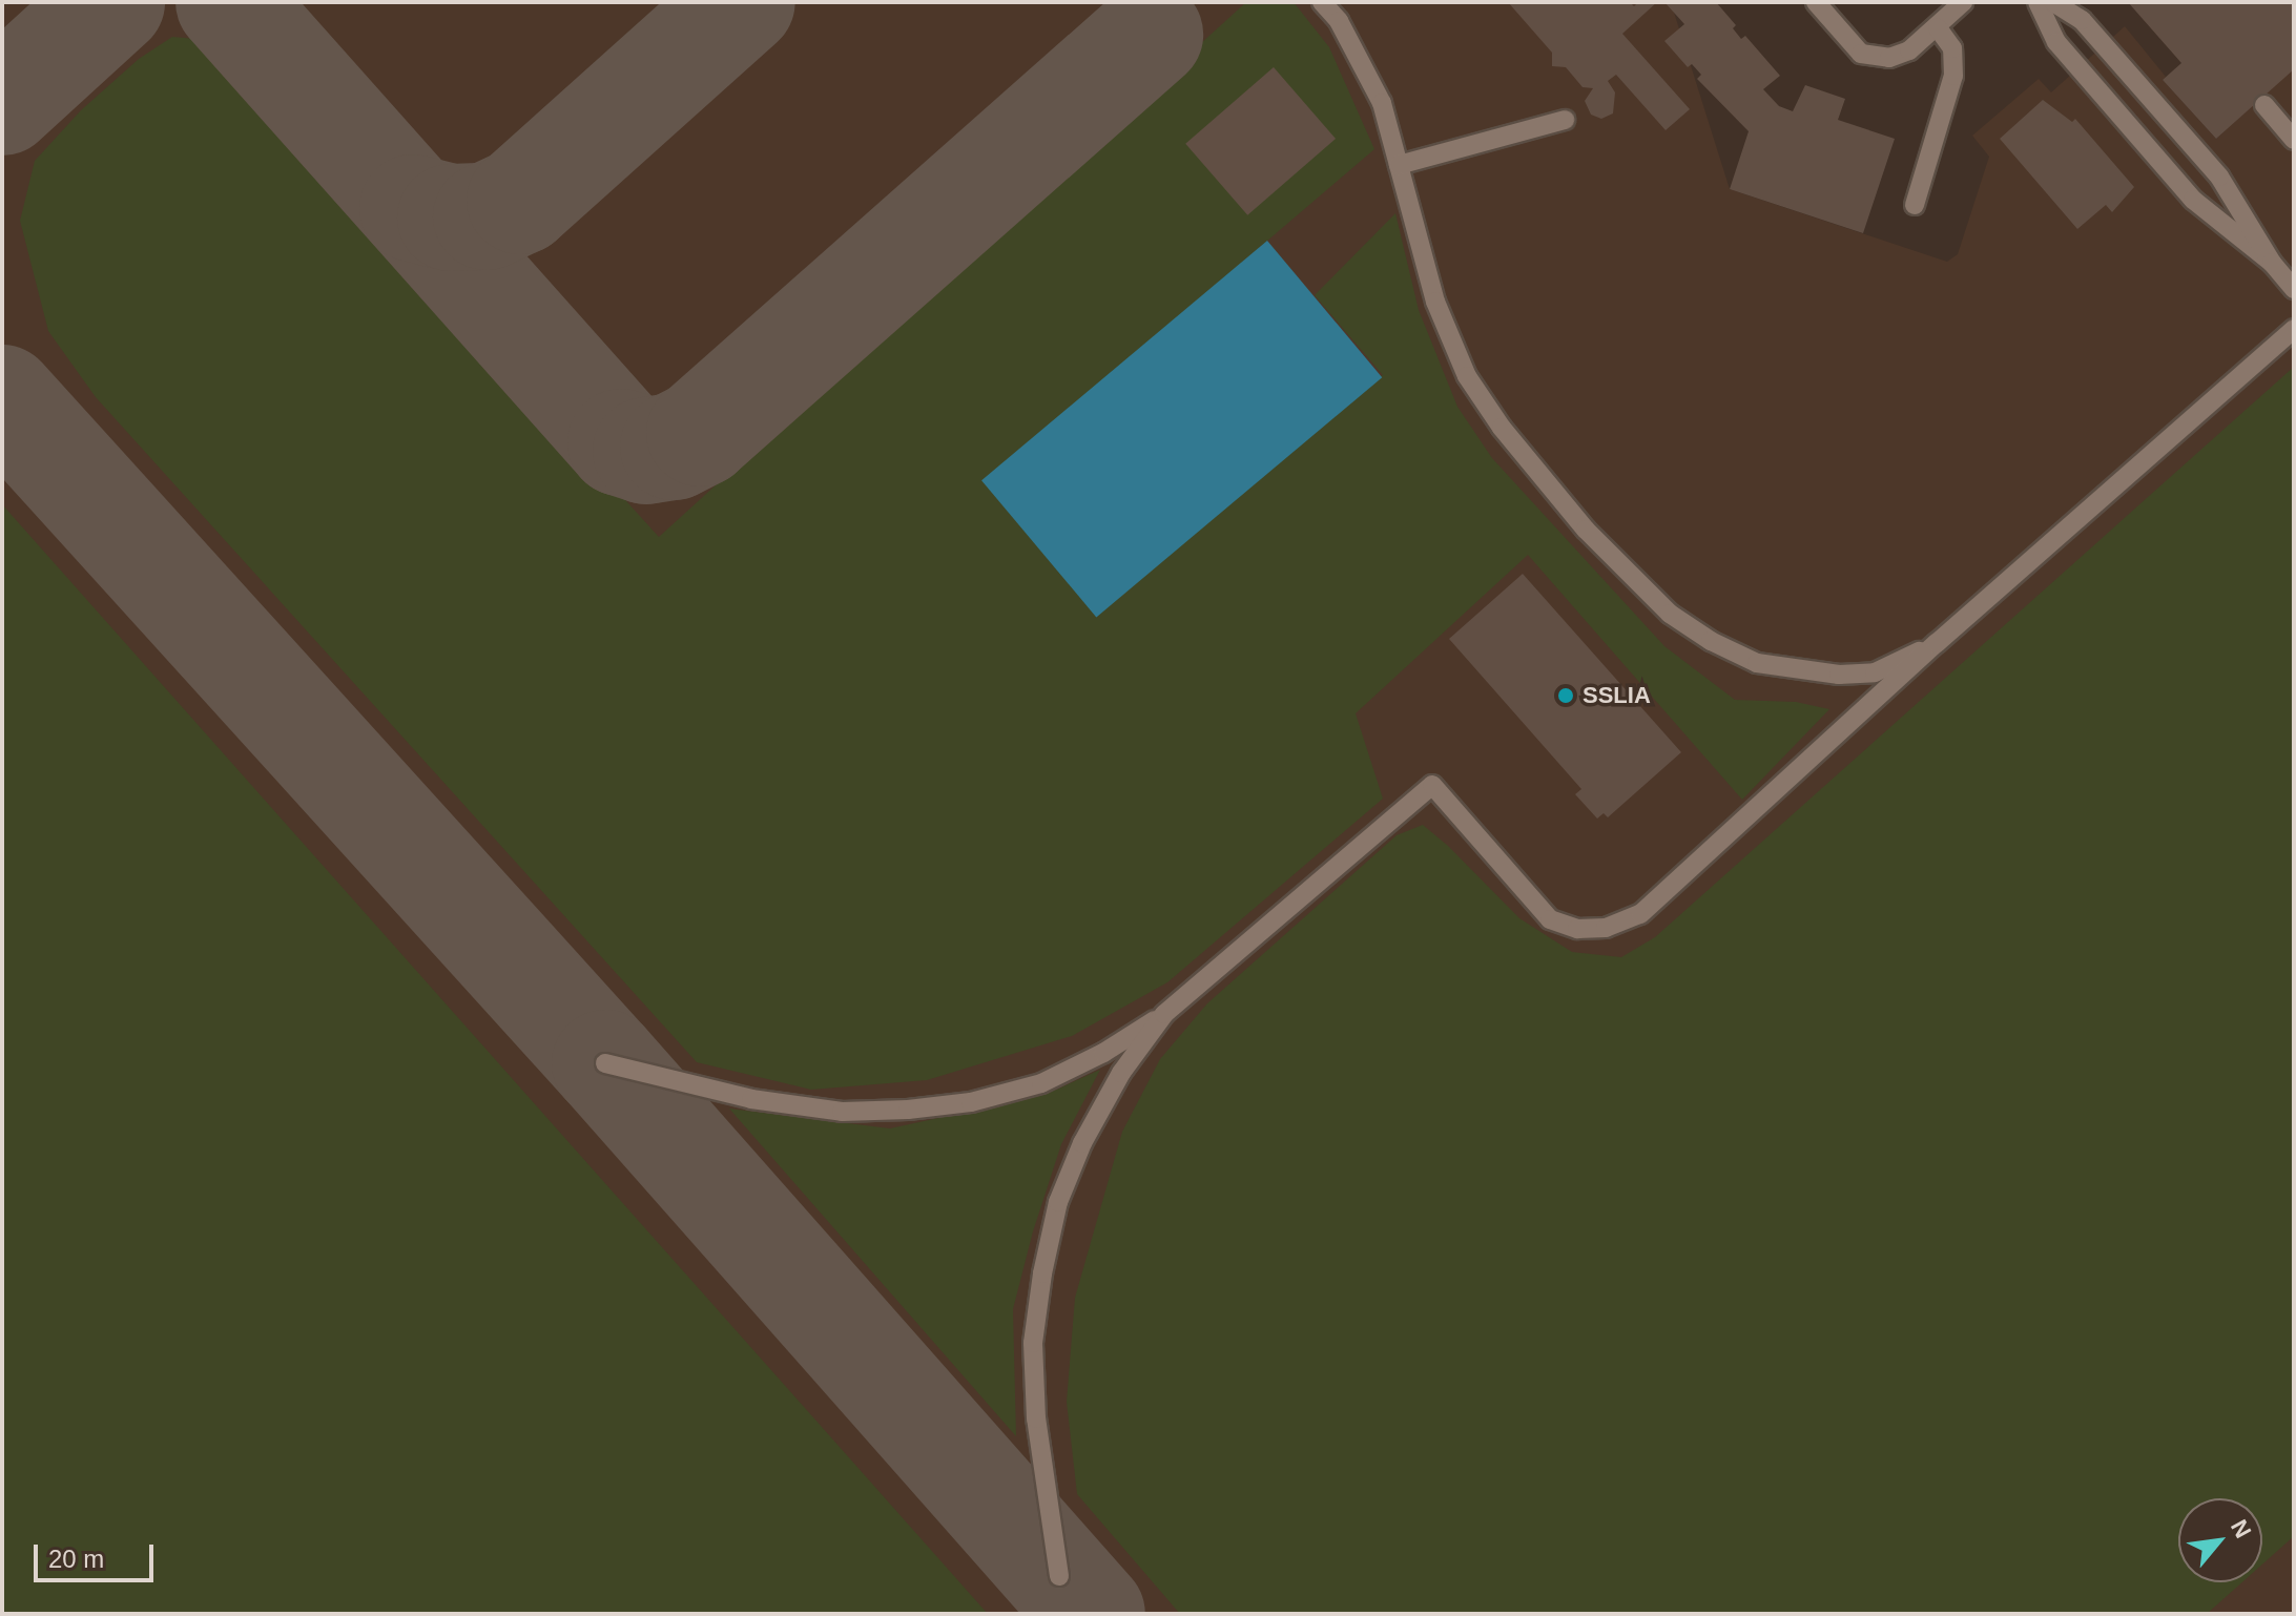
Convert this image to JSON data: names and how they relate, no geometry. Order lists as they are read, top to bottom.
{
  "places": ["SSLIA"],
  "scale_bar": "20 m",
  "north": "top right"
}
